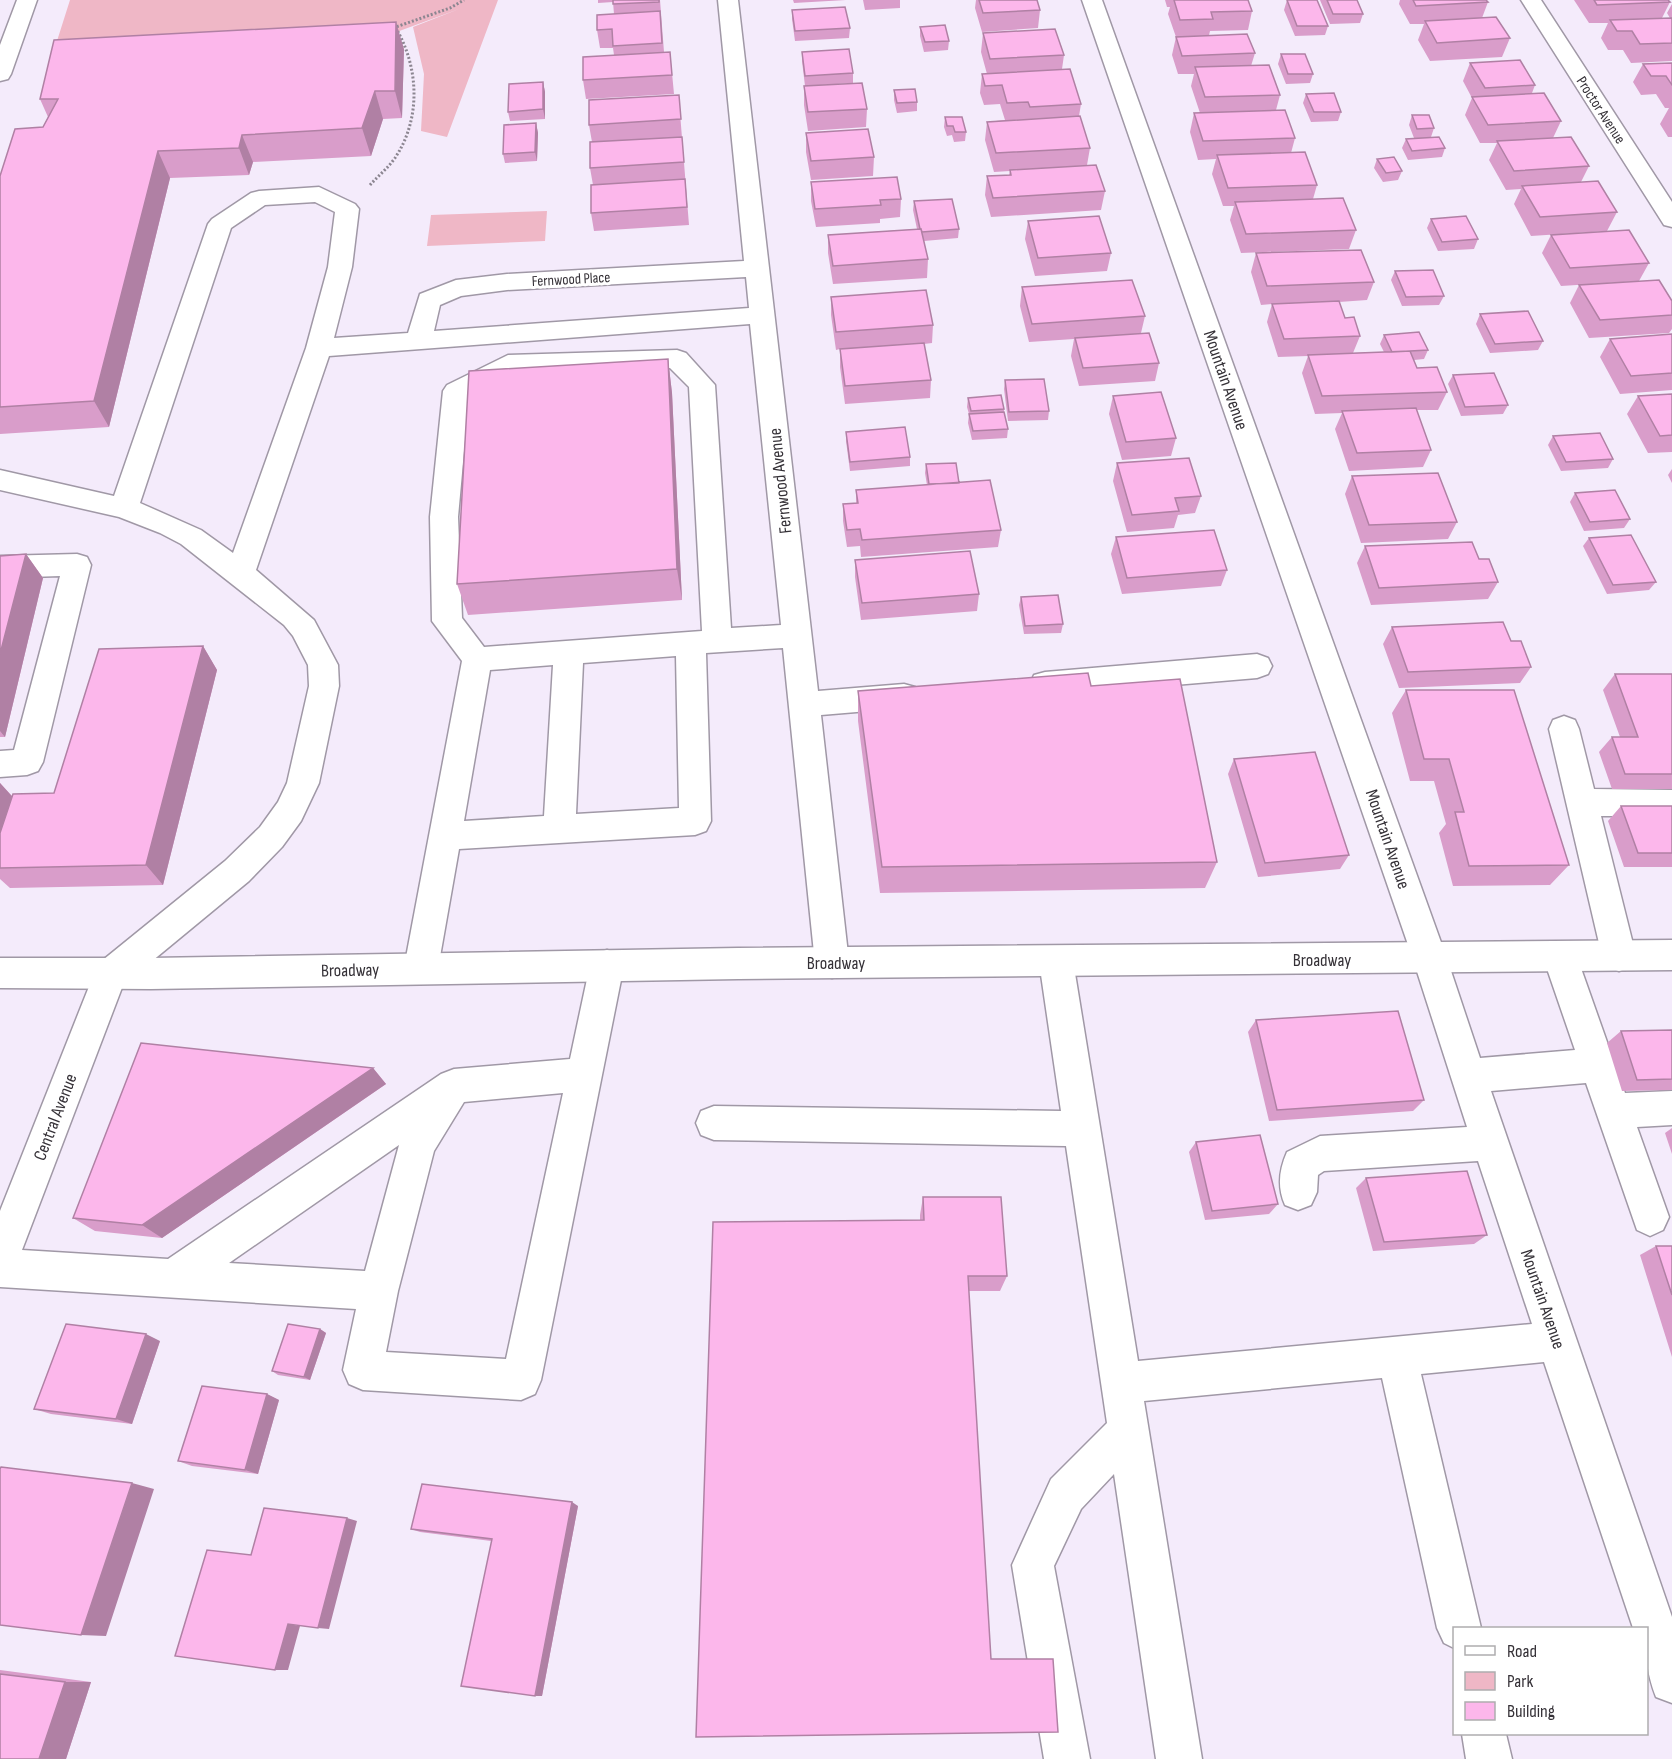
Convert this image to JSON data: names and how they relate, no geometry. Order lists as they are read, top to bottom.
{
  "streets": {
    "street": [
      "Proctor Avenue",
      "Fernwood Place",
      "Mountain Avenue",
      "Fernwood Avenue",
      "Broadway",
      "Central Avenue"
    ]
  },
  "crossings": [
    ["Fernwood Place", "Fernwood Avenue"],
    ["Mountain Avenue", "Broadway"],
    ["Fernwood Avenue", "Broadway"],
    ["Broadway", "Central Avenue"]
  ],
  "legend": ["Road", "Park", "Building"]
}
